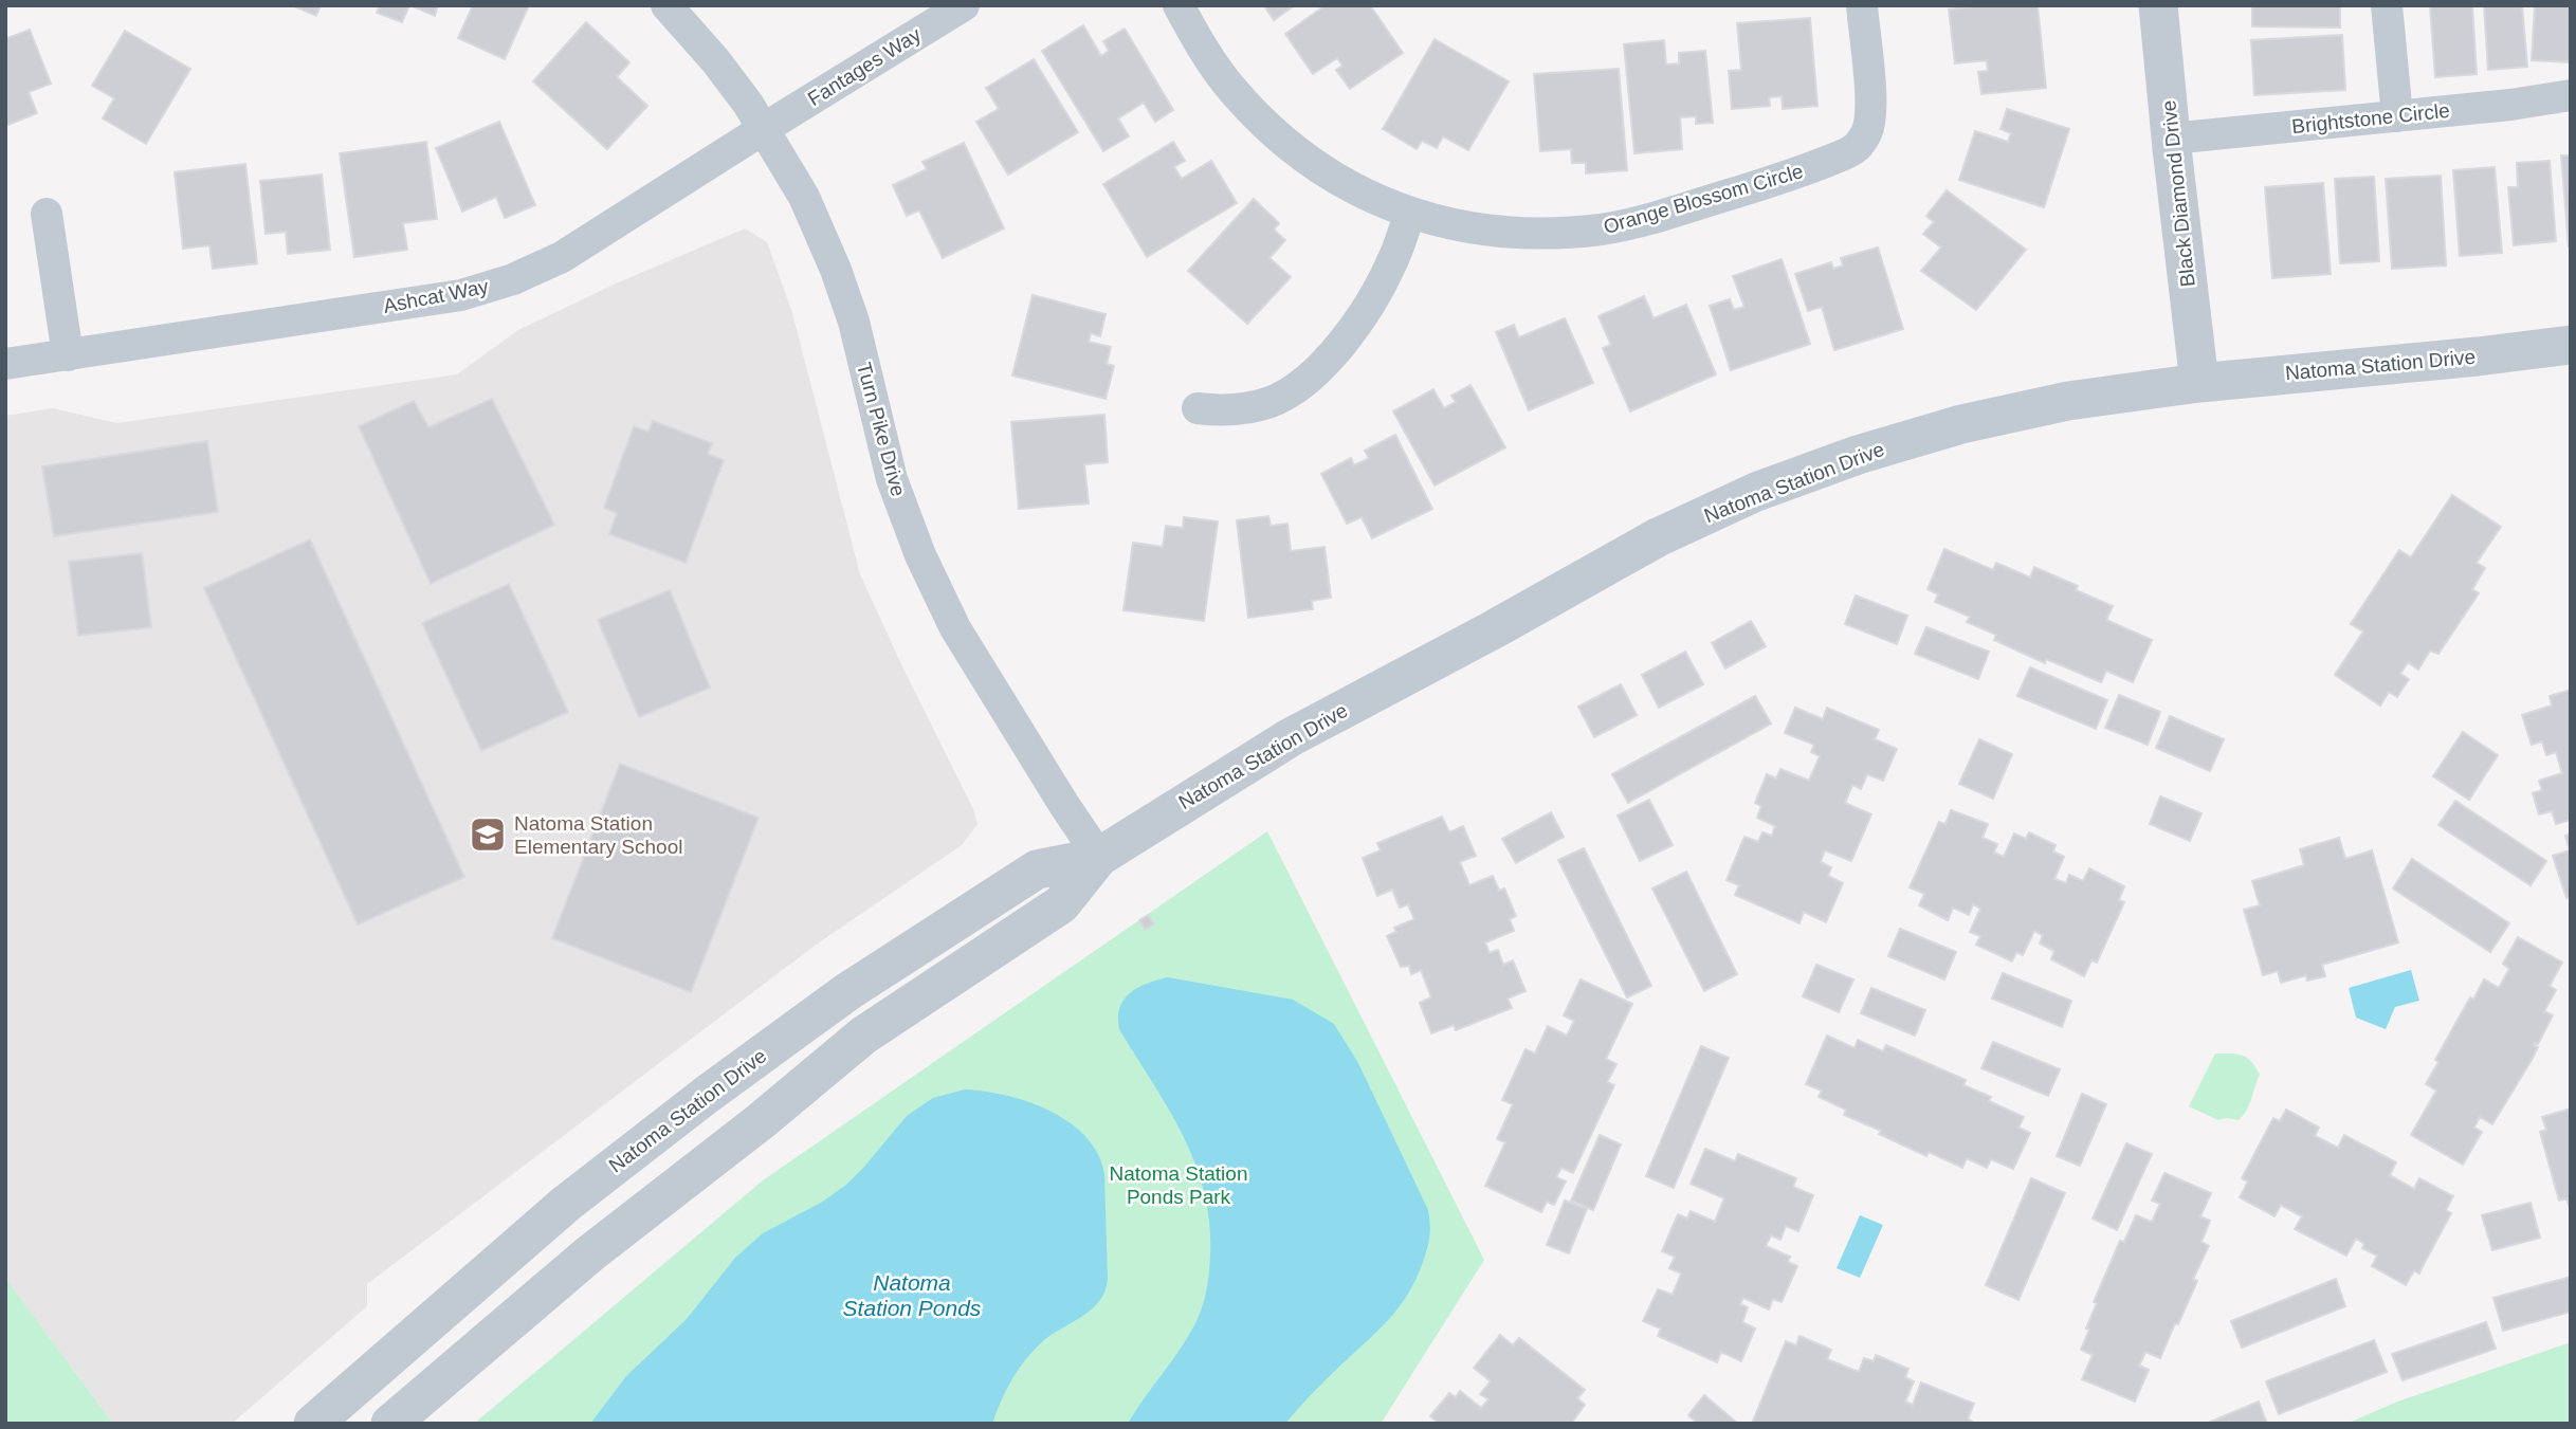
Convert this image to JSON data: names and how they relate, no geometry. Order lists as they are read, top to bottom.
{
  "streets": {
    "street": [
      "Fantages Way",
      "Brightstone Circle",
      "Black Diamond Drive",
      "Orange Blossom Circle",
      "Ashcat Way",
      "Natoma Station Drive",
      "Turn Pike Drive"
    ]
  },
  "crossings": [
    ["Fantages Way", "Ashcat Way"],
    ["Fantages Way", "Turn Pike Drive"],
    ["Brightstone Circle", "Black Diamond Drive"],
    ["Black Diamond Drive", "Natoma Station Drive"],
    ["Ashcat Way", "Turn Pike Drive"],
    ["Natoma Station Drive", "Turn Pike Drive"]
  ],
  "water": ["Natoma Station Ponds"],
  "parks": ["Natoma Station Ponds Park"],
  "places": {
    "school or university": ["Natoma Station Elementary School"]
  }
}
